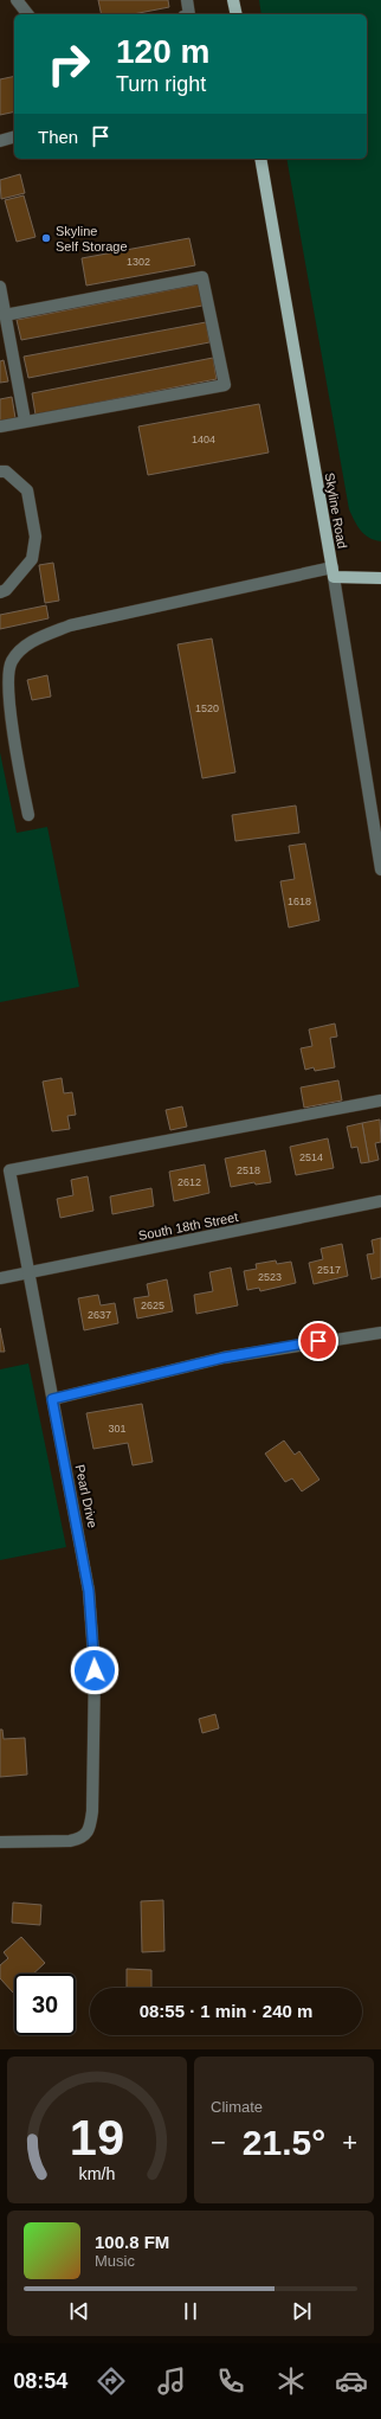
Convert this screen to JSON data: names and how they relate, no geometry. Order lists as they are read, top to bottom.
{
  "streets": {
    "main road": ["Skyline Road"],
    "street": ["South 18th Street", "Pearl Drive"]
  },
  "crossings": [
    ["South 18th Street", "Pearl Drive"]
  ],
  "places": ["Skyline Self Storage"],
  "house_numbers": [
    "1302",
    "1404",
    "1520",
    "1618",
    "2514",
    "2518",
    "2612",
    "2517",
    "2523",
    "2625",
    "2637",
    "301"
  ],
  "page": {
    "turn": ["120 m", "Turn right"],
    "then": "Then",
    "limit": "30",
    "trip": "08:55 · 1 min · 240 m",
    "tile": "Climate",
    "heat": ["−", "21.5°", "+"],
    "song": ["100.8 FM", "Music"],
    "tabs": "08:54",
    "gauge": ["19", "km/h"]
  }
}
